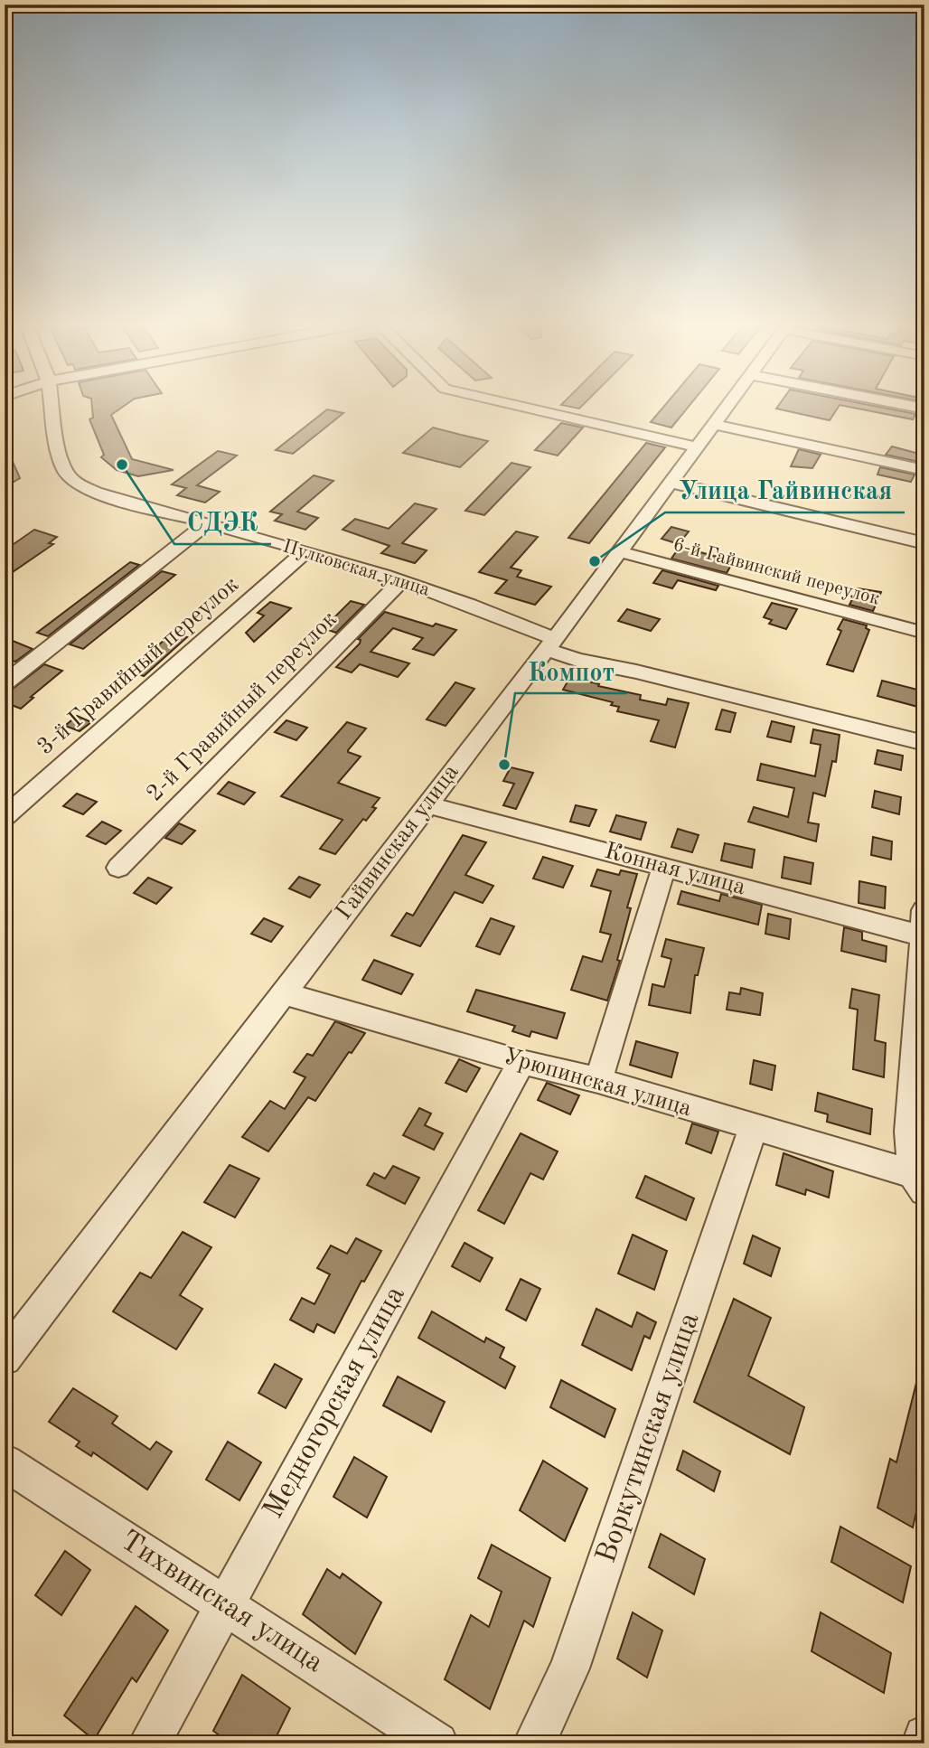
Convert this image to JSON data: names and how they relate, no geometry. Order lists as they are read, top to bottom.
{
  "streets": {
    "street": [
      "Пулковская улица",
      "6-й Гайвинский переулок",
      "3-й Гравийный переулок",
      "2-й Гравийный переулок",
      "Гайвинская улица",
      "Конная улица",
      "Урюпинская улица",
      "Медногорская улица",
      "Воркутинская улица",
      "Тихвинская улица"
    ]
  },
  "crossings": [
    ["Пулковская улица", "3-й Гравийный переулок"],
    ["Пулковская улица", "2-й Гравийный переулок"],
    ["Пулковская улица", "Гайвинская улица"],
    ["6-й Гайвинский переулок", "Гайвинская улица"],
    ["Гайвинская улица", "Конная улица"],
    ["Гайвинская улица", "Урюпинская улица"],
    ["Урюпинская улица", "Медногорская улица"],
    ["Урюпинская улица", "Воркутинская улица"],
    ["Медногорская улица", "Тихвинская улица"]
  ],
  "places": ["СДЭК", "Улица Гайвинская", "Компот"]
}
